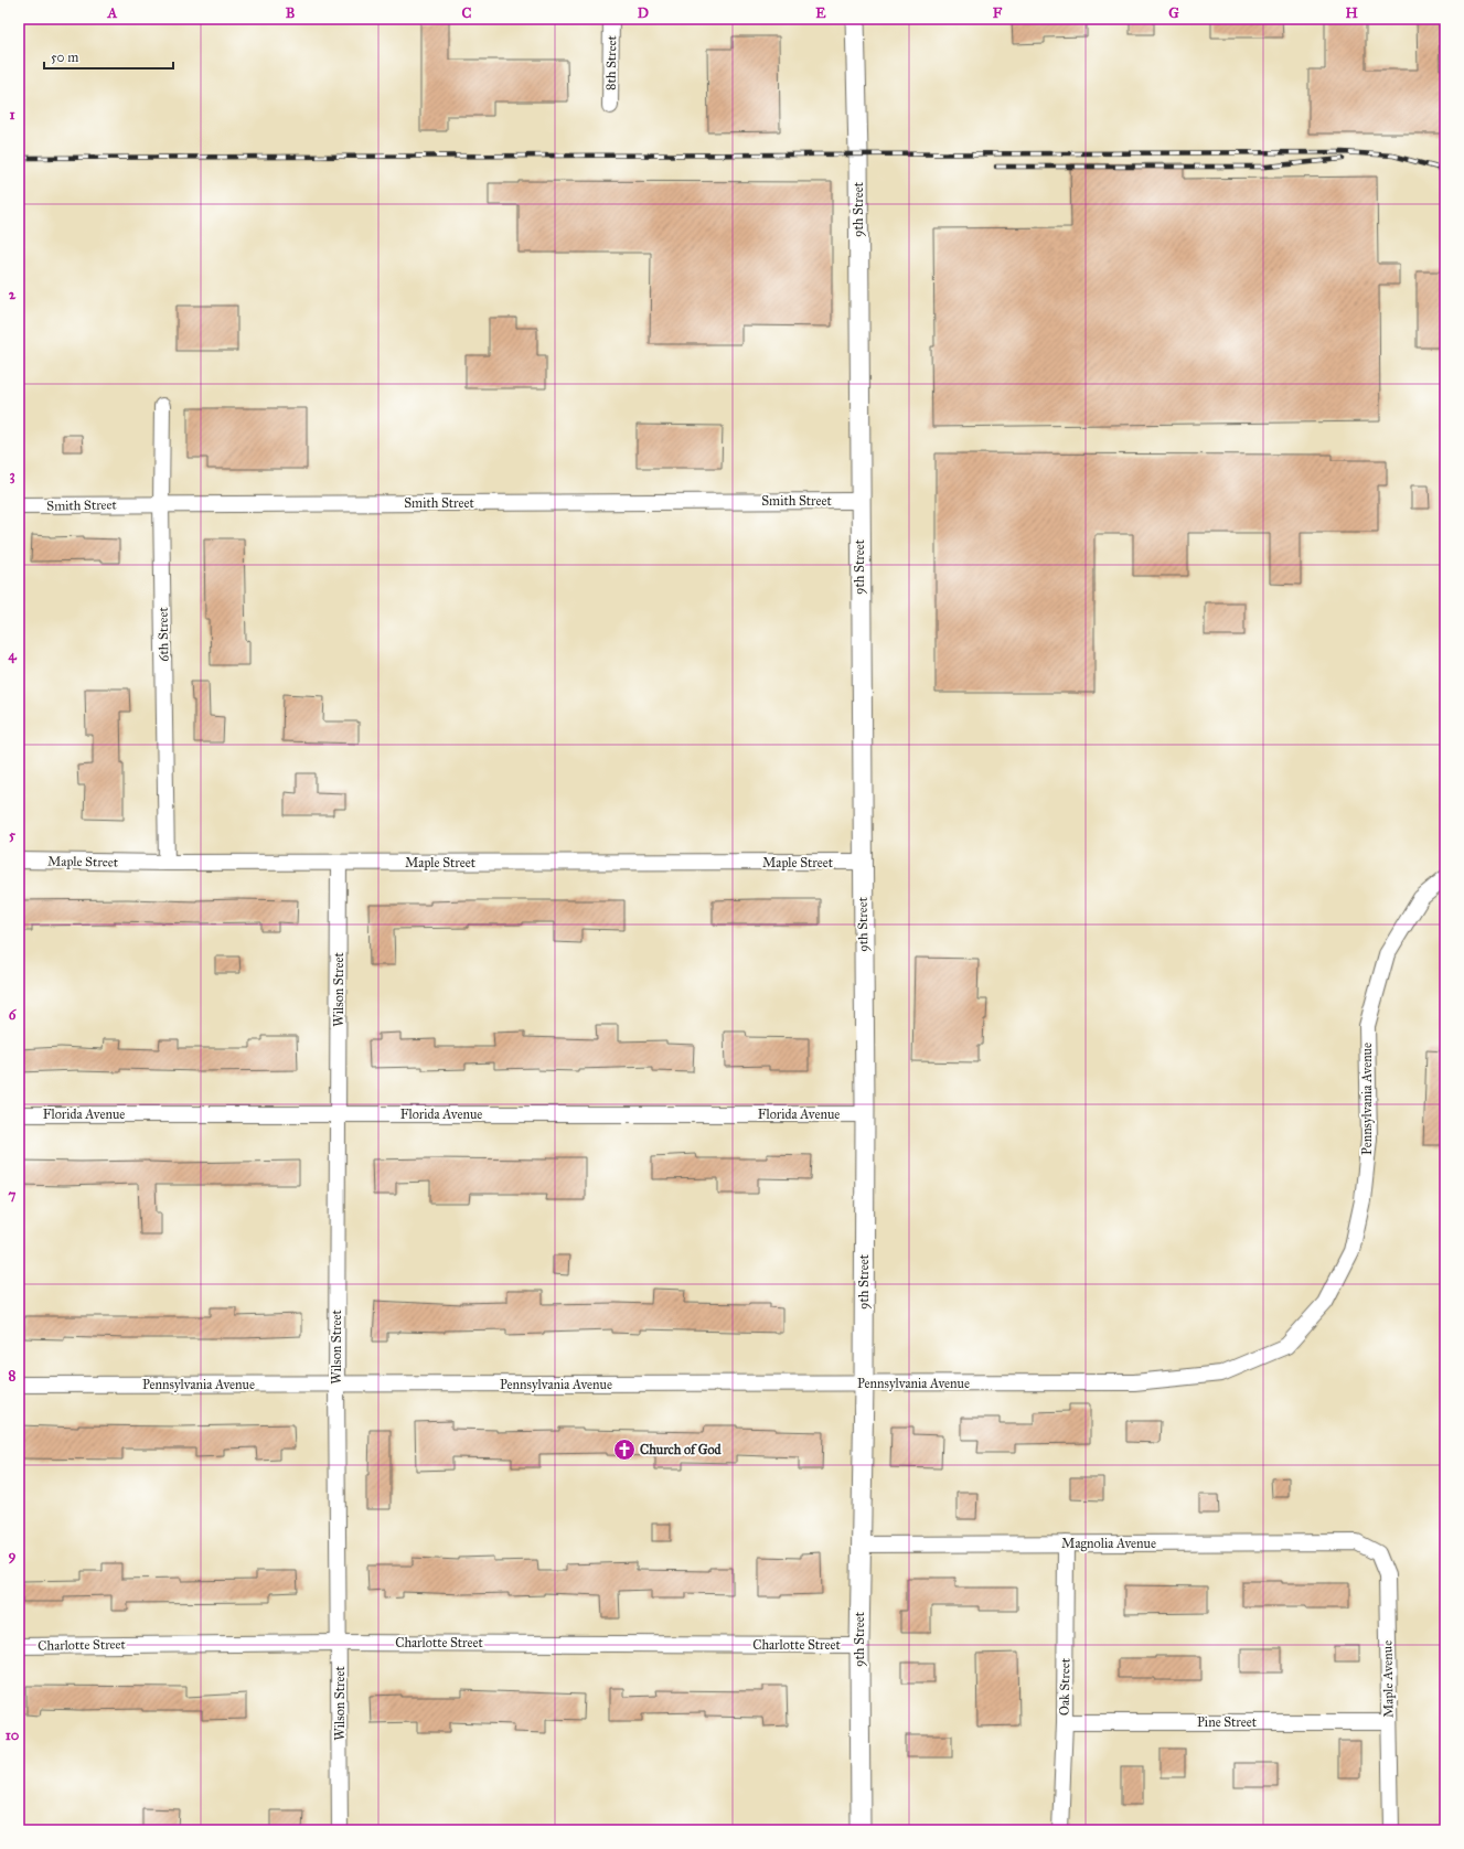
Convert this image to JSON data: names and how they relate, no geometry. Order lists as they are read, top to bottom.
{
  "streets": {
    "street": [
      "8th Street",
      "9th Street",
      "Smith Street",
      "6th Street",
      "Maple Street",
      "Wilson Street",
      "Pennsylvania Avenue",
      "Florida Avenue",
      "Magnolia Avenue",
      "Charlotte Street",
      "Maple Avenue",
      "Oak Street",
      "Pine Street"
    ]
  },
  "crossings": [
    ["9th Street", "Smith Street"],
    ["9th Street", "Maple Street"],
    ["9th Street", "Pennsylvania Avenue"],
    ["9th Street", "Florida Avenue"],
    ["9th Street", "Magnolia Avenue"],
    ["9th Street", "Charlotte Street"],
    ["Smith Street", "6th Street"],
    ["6th Street", "Maple Street"],
    ["Maple Street", "Wilson Street"],
    ["Wilson Street", "Pennsylvania Avenue"],
    ["Wilson Street", "Florida Avenue"],
    ["Wilson Street", "Charlotte Street"],
    ["Magnolia Avenue", "Maple Avenue"],
    ["Magnolia Avenue", "Oak Street"],
    ["Maple Avenue", "Pine Street"],
    ["Oak Street", "Pine Street"]
  ],
  "places": {
    "church": ["Church of God"]
  },
  "scale_bar": "50 m",
  "grid": {
    "columns": [
      "A",
      "B",
      "C",
      "D",
      "E",
      "F",
      "G",
      "H"
    ],
    "rows": [
      "1",
      "2",
      "3",
      "4",
      "5",
      "6",
      "7",
      "8",
      "9",
      "10"
    ]
  }
}
